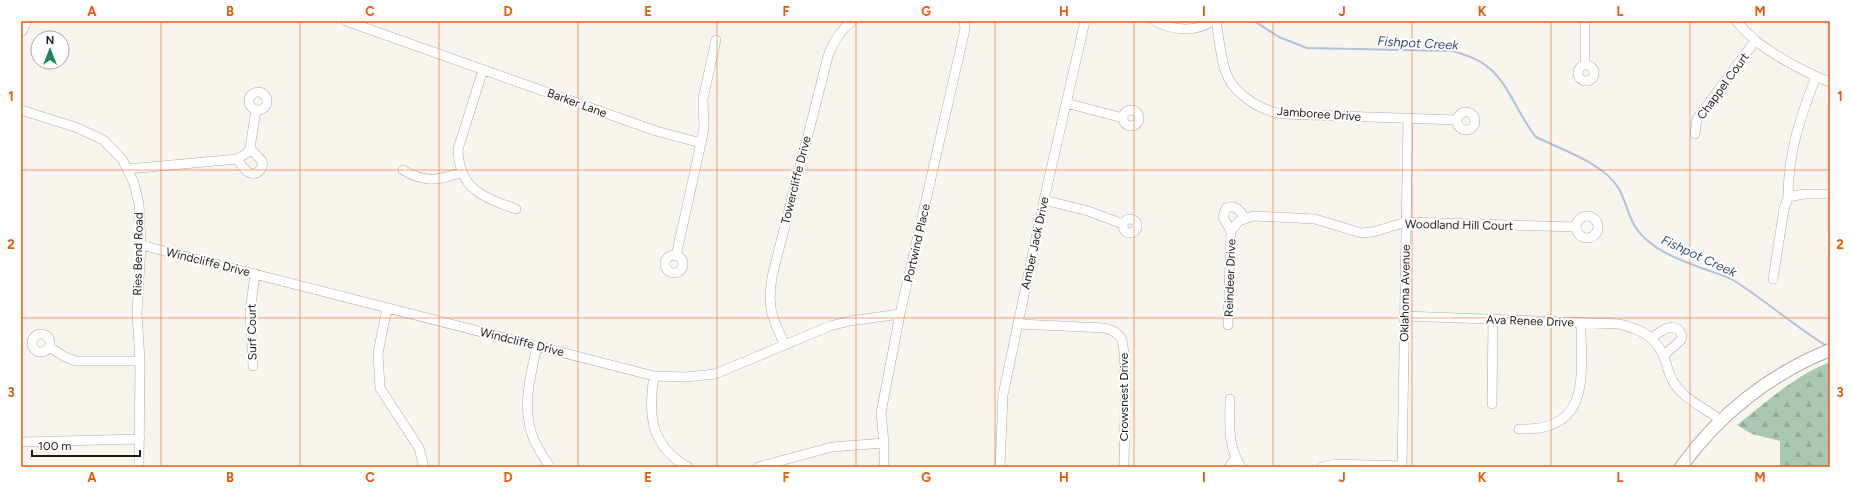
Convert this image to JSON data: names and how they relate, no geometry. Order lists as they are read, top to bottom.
{
  "streets": {
    "street": [
      "Chappel Court",
      "Barker Lane",
      "Jamboree Drive",
      "Towercliffe Drive",
      "Woodland Hill Court",
      "Portwind Place",
      "Amber Jack Drive",
      "Ries Bend Road",
      "Windcliffe Drive",
      "Reindeer Drive",
      "Oklahoma Avenue",
      "Ava Renee Drive",
      "Surf Court",
      "Crowsnest Drive"
    ]
  },
  "crossings": [
    ["Jamboree Drive", "Oklahoma Avenue"],
    ["Towercliffe Drive", "Windcliffe Drive"],
    ["Woodland Hill Court", "Oklahoma Avenue"],
    ["Portwind Place", "Windcliffe Drive"],
    ["Amber Jack Drive", "Crowsnest Drive"],
    ["Ries Bend Road", "Windcliffe Drive"],
    ["Windcliffe Drive", "Surf Court"],
    ["Oklahoma Avenue", "Ava Renee Drive"]
  ],
  "water": ["Fishpot Creek"],
  "scale_bar": "100 m",
  "north": "top",
  "grid": {
    "columns": [
      "A",
      "B",
      "C",
      "D",
      "E",
      "F",
      "G",
      "H",
      "I",
      "J",
      "K",
      "L",
      "M"
    ],
    "rows": ["1", "2", "3"]
  }
}
